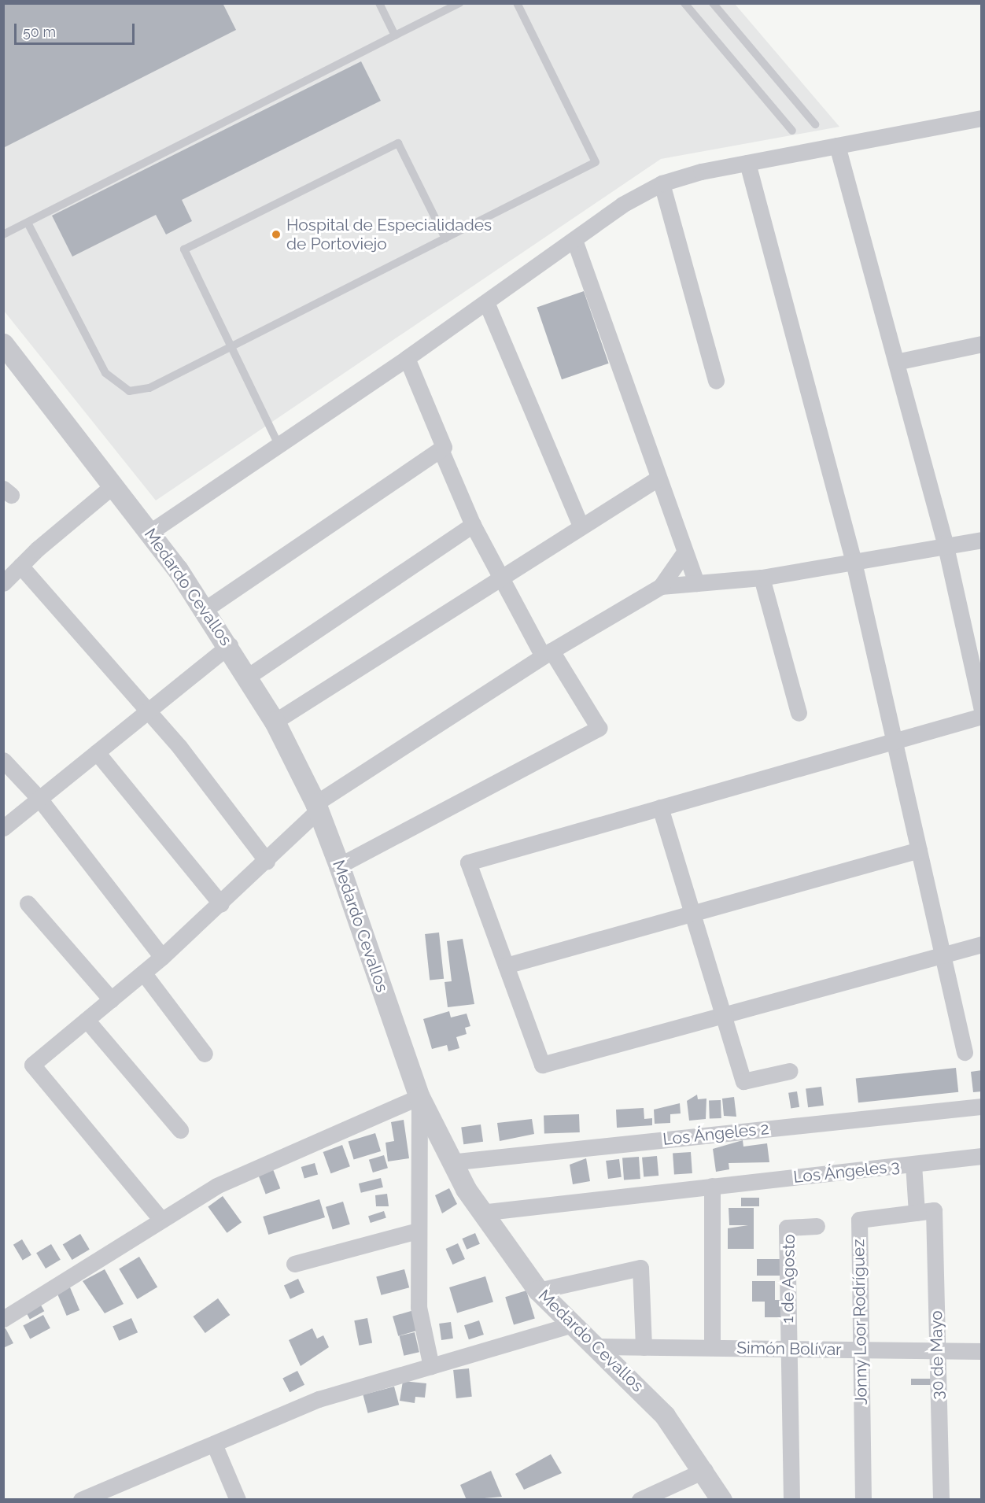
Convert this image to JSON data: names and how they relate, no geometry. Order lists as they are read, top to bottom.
{
  "streets": {
    "street": [
      "Medardo Cevallos",
      "Los Ángeles 2",
      "Los Ángeles 3",
      "1 de Agosto",
      "Jonny Loor Rodríguez",
      "Simón Bolívar",
      "30 de Mayo"
    ]
  },
  "crossings": [
    ["Medardo Cevallos", "Los Ángeles 2"],
    ["Medardo Cevallos", "Los Ángeles 3"],
    ["Medardo Cevallos", "Simón Bolívar"],
    ["1 de Agosto", "Simón Bolívar"],
    ["Jonny Loor Rodríguez", "Simón Bolívar"],
    ["Jonny Loor Rodríguez", "30 de Mayo"],
    ["Simón Bolívar", "30 de Mayo"]
  ],
  "places": ["Hospital de Especialidades de Portoviejo"],
  "scale_bar": "50 m"
}
